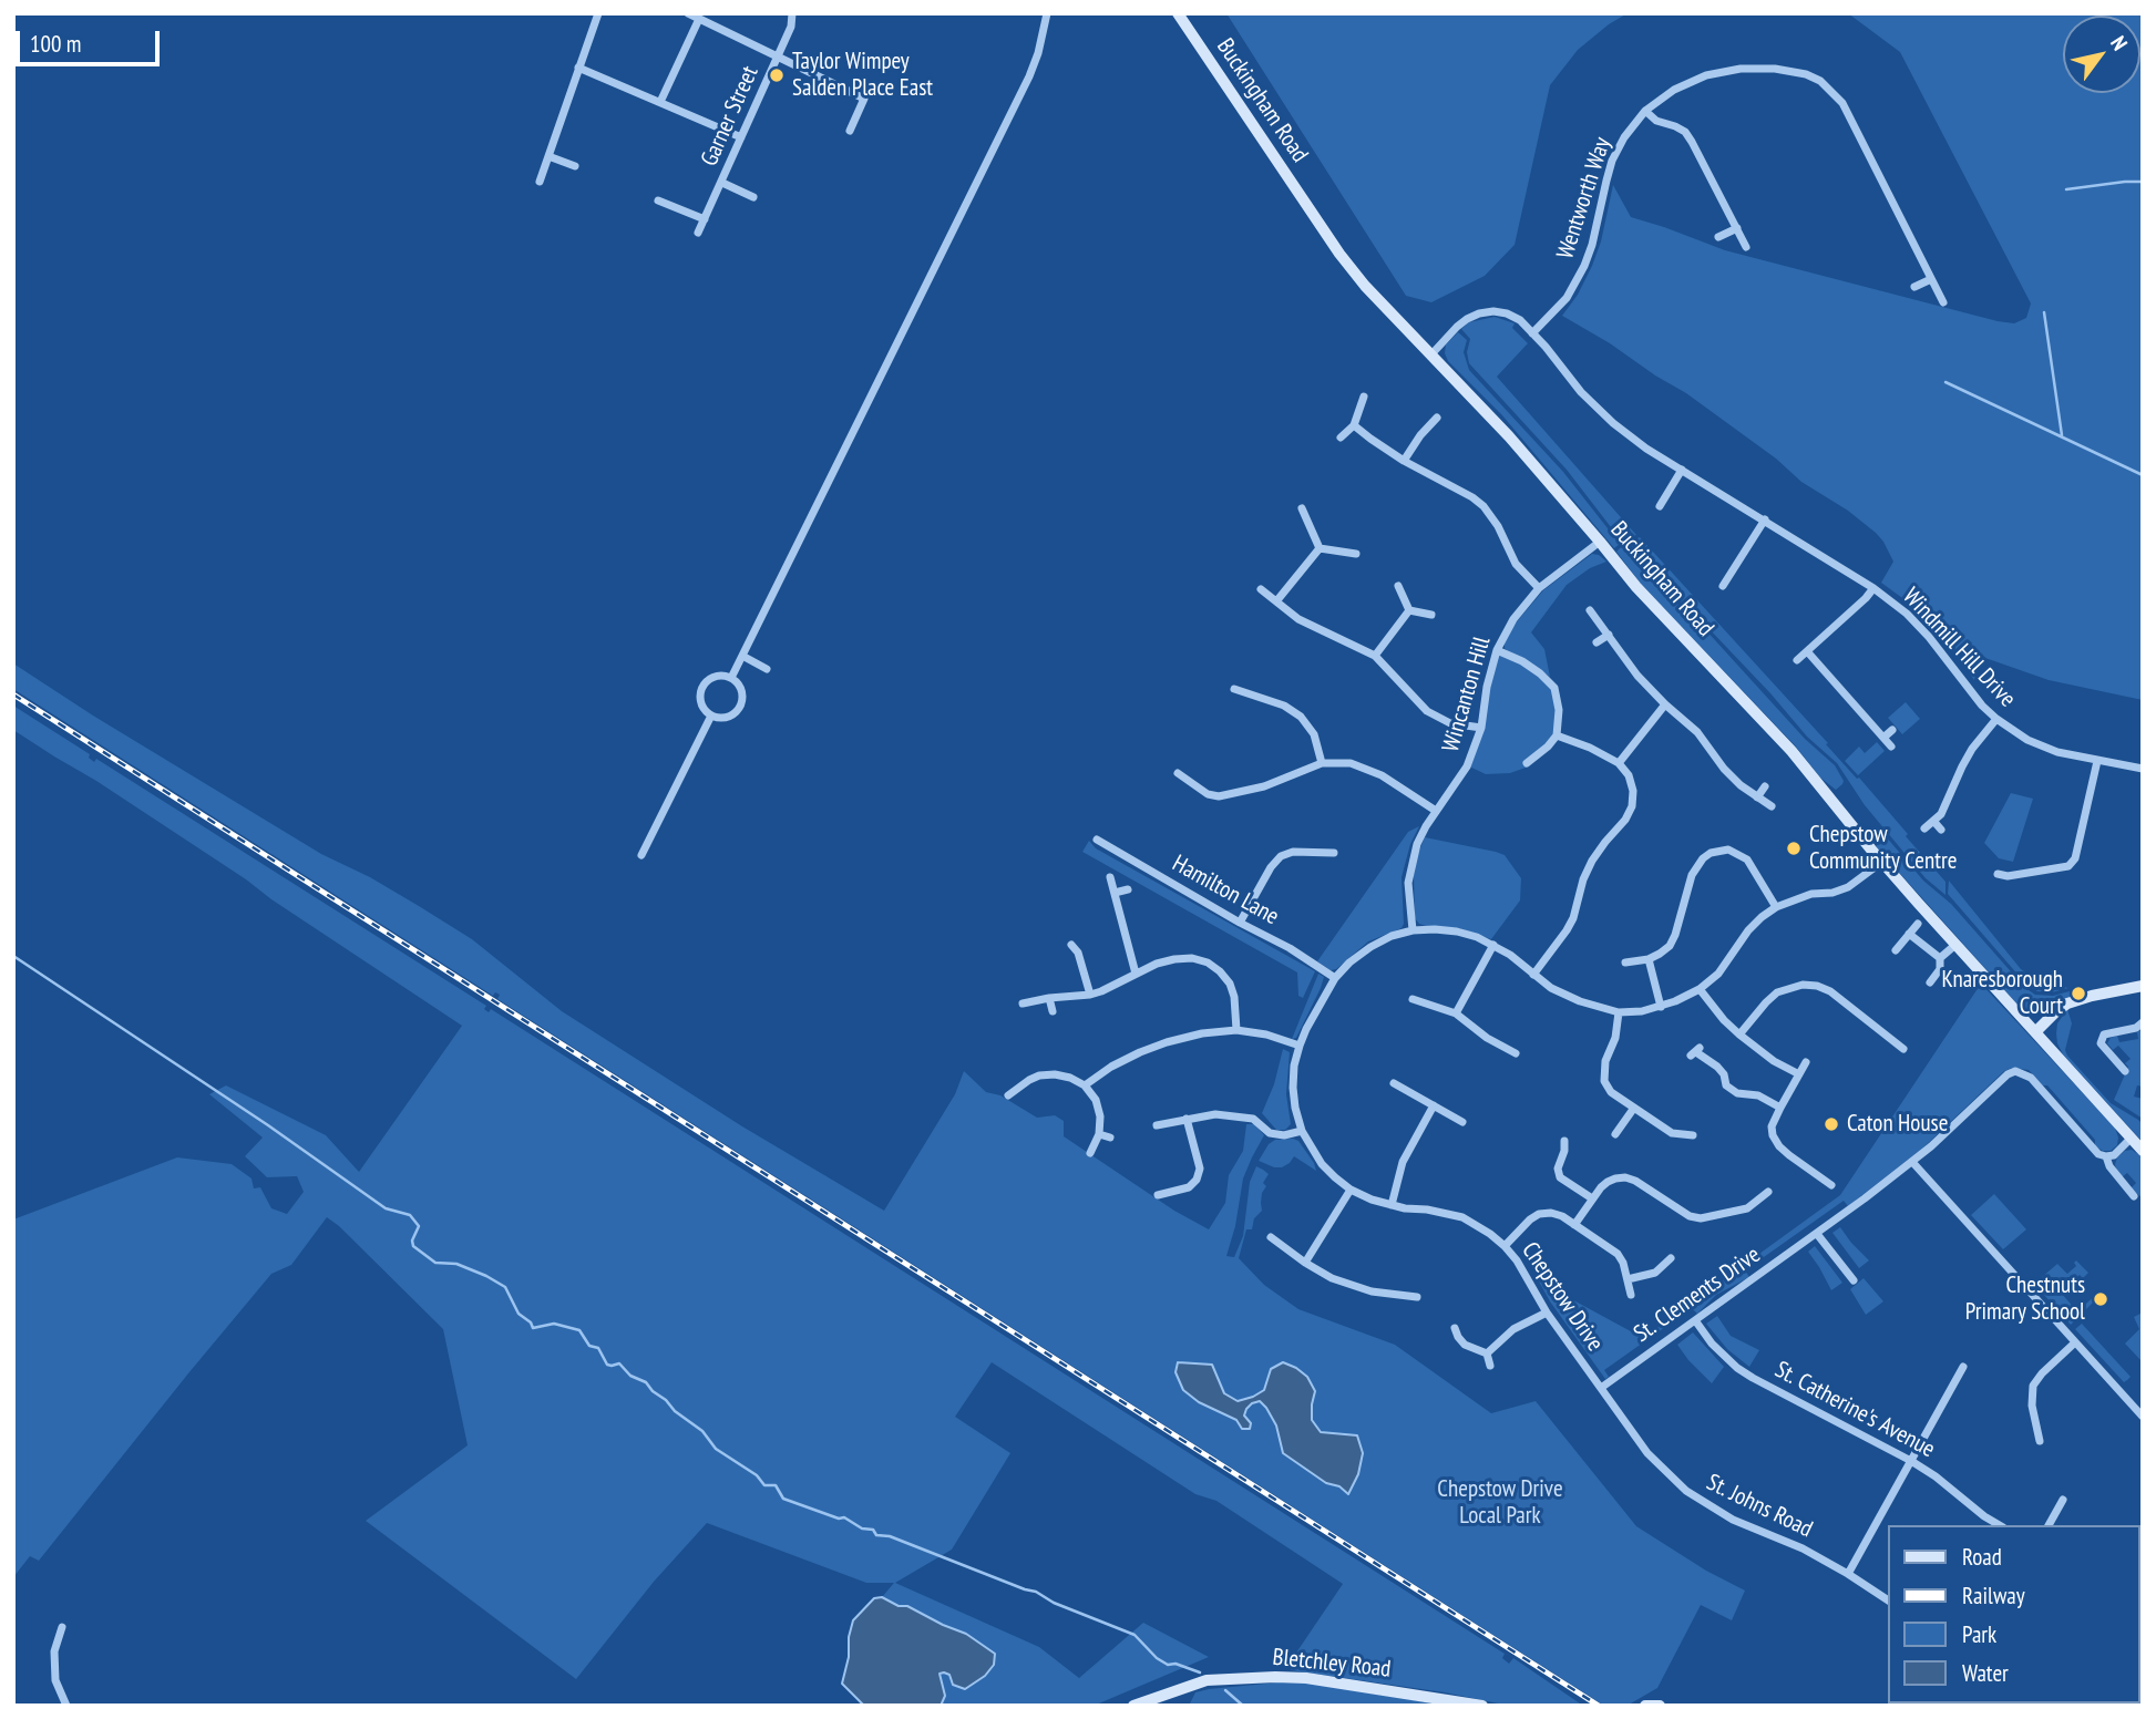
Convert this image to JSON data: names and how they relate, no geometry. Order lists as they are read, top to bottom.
{
  "streets": {
    "main road": ["Buckingham Road", "Bletchley Road"],
    "street": [
      "Garner Street",
      "Wentworth Way",
      "Windmill Hill Drive",
      "Wincanton Hill",
      "Hamilton Lane",
      "St. Clements Drive",
      "Chepstow Drive",
      "St. Catherine's Avenue",
      "St. Johns Road"
    ]
  },
  "crossings": [
    ["Buckingham Road", "Windmill Hill Drive"],
    ["Buckingham Road", "Wincanton Hill"],
    ["Buckingham Road", "Chepstow Drive"],
    ["Wentworth Way", "Windmill Hill Drive"],
    ["Wincanton Hill", "Chepstow Drive"],
    ["Hamilton Lane", "Chepstow Drive"],
    ["St. Clements Drive", "Chepstow Drive"],
    ["St. Clements Drive", "St. Catherine's Avenue"],
    ["St. Clements Drive", "St. Johns Road"],
    ["Chepstow Drive", "St. Johns Road"]
  ],
  "parks": ["Chepstow Drive Local Park"],
  "places": [
    "Taylor Wimpey Salden Place East",
    "Chepstow Community Centre",
    "Knaresborough Court",
    "Caton House",
    "Chestnuts Primary School"
  ],
  "legend": [
    "Road",
    "Railway",
    "Park",
    "Water"
  ],
  "scale_bar": "100 m",
  "north": "top right"
}
